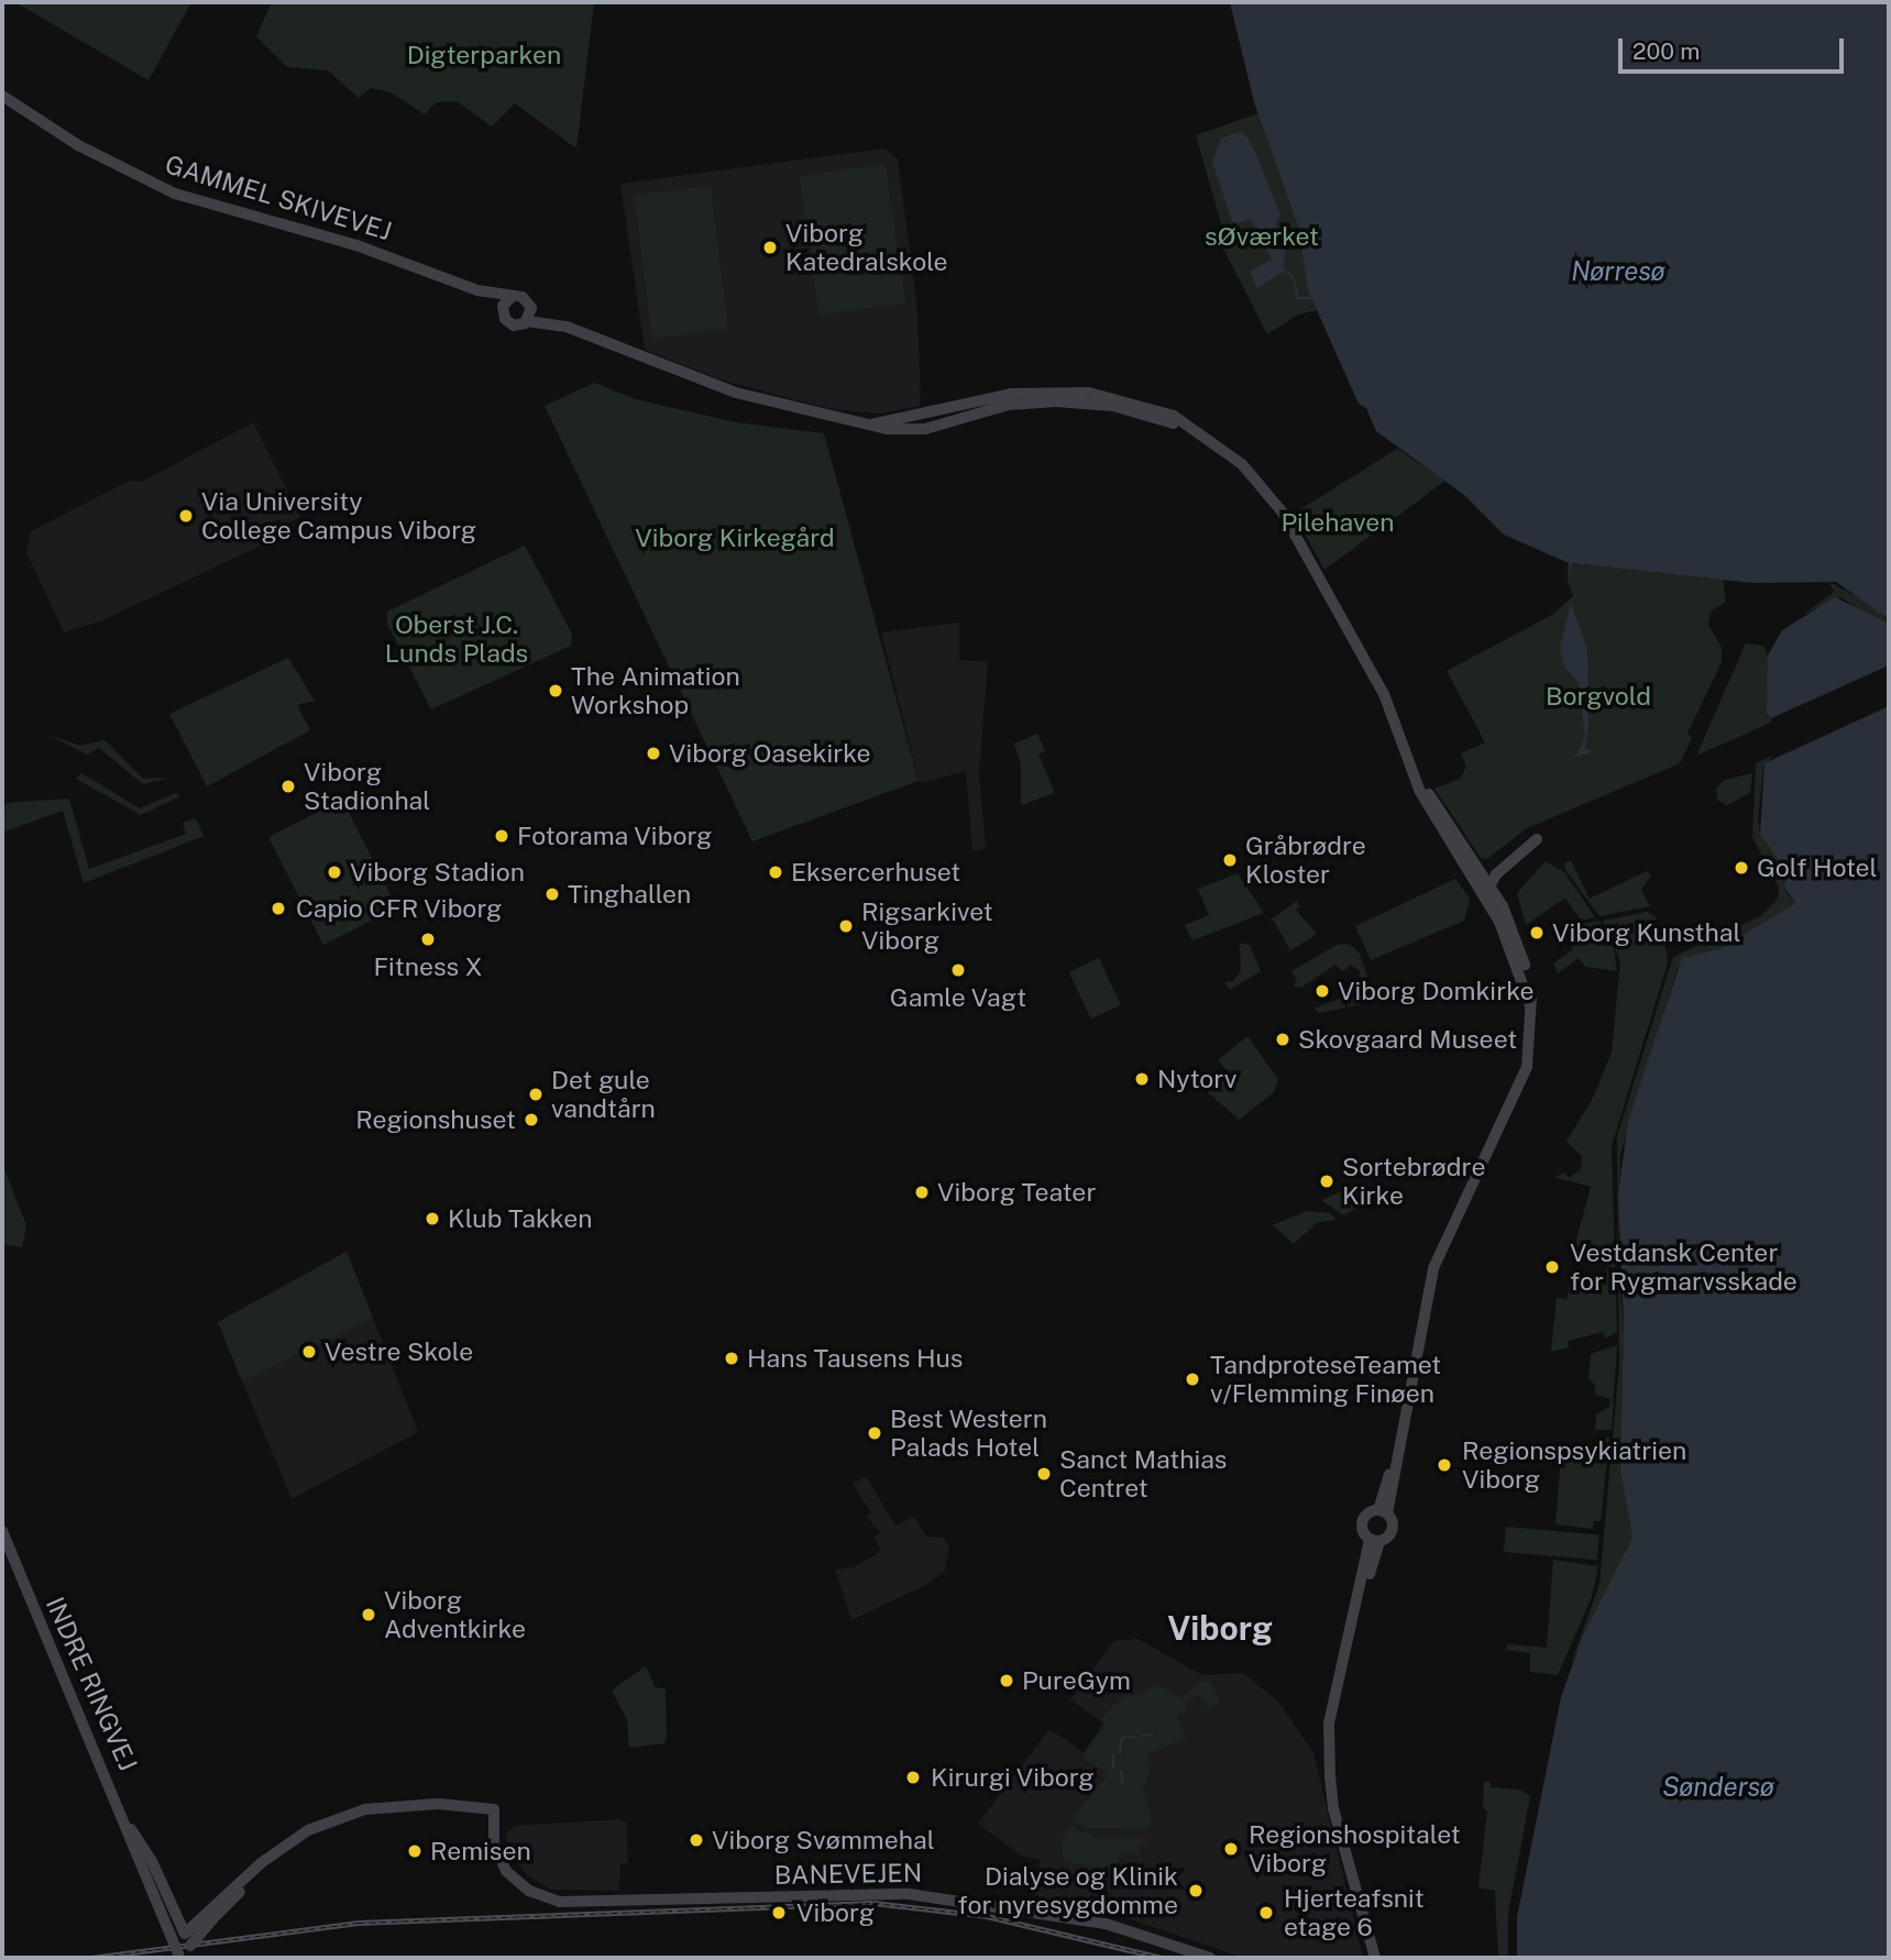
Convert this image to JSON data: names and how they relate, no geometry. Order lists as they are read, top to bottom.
{
  "streets": {
    "main road": ["GAMMEL SKIVEVEJ", "INDRE RINGVEJ", "BANEVEJEN"]
  },
  "crossings": [
    ["INDRE RINGVEJ", "BANEVEJEN"]
  ],
  "districts": ["Viborg"],
  "water": ["Nørresø", "Søndersø"],
  "parks": [
    "Digterparken",
    "sØværket",
    "Pilehaven",
    "Viborg Kirkegård",
    "Oberst J.C. Lunds Plads",
    "Borgvold"
  ],
  "places": [
    "Viborg Katedralskole",
    "Via University College Campus Viborg",
    "The Animation Workshop",
    "Viborg Oasekirke",
    "Viborg Stadionhal",
    "Fotorama Viborg",
    "Gråbrødre Kloster",
    "Golf Hotel",
    "Viborg Stadion",
    "Eksercerhuset",
    "Tinghallen",
    "Capio CFR Viborg",
    "Rigsarkivet Viborg",
    "Viborg Kunsthal",
    "Fitness X",
    "Gamle Vagt",
    "Viborg Domkirke",
    "Skovgaard Museet",
    "Nytorv",
    "Det gule vandtårn",
    "Regionshuset",
    "Sortebrødre Kirke",
    "Viborg Teater",
    "Klub Takken",
    "Vestdansk Center for Rygmarvsskade",
    "Vestre Skole",
    "Hans Tausens Hus",
    "TandproteseTeamet v/Flemming Finøen",
    "Best Western Palads Hotel",
    "Regionspsykiatrien Viborg",
    "Sanct Mathias Centret",
    "Viborg Adventkirke",
    "PureGym",
    "Kirurgi Viborg",
    "Viborg Svømmehal",
    "Regionshospitalet Viborg",
    "Remisen",
    "Dialyse og Klinik for nyresygdomme",
    "Viborg",
    "Hjerteafsnit etage 6"
  ],
  "scale_bar": "200 m"
}
